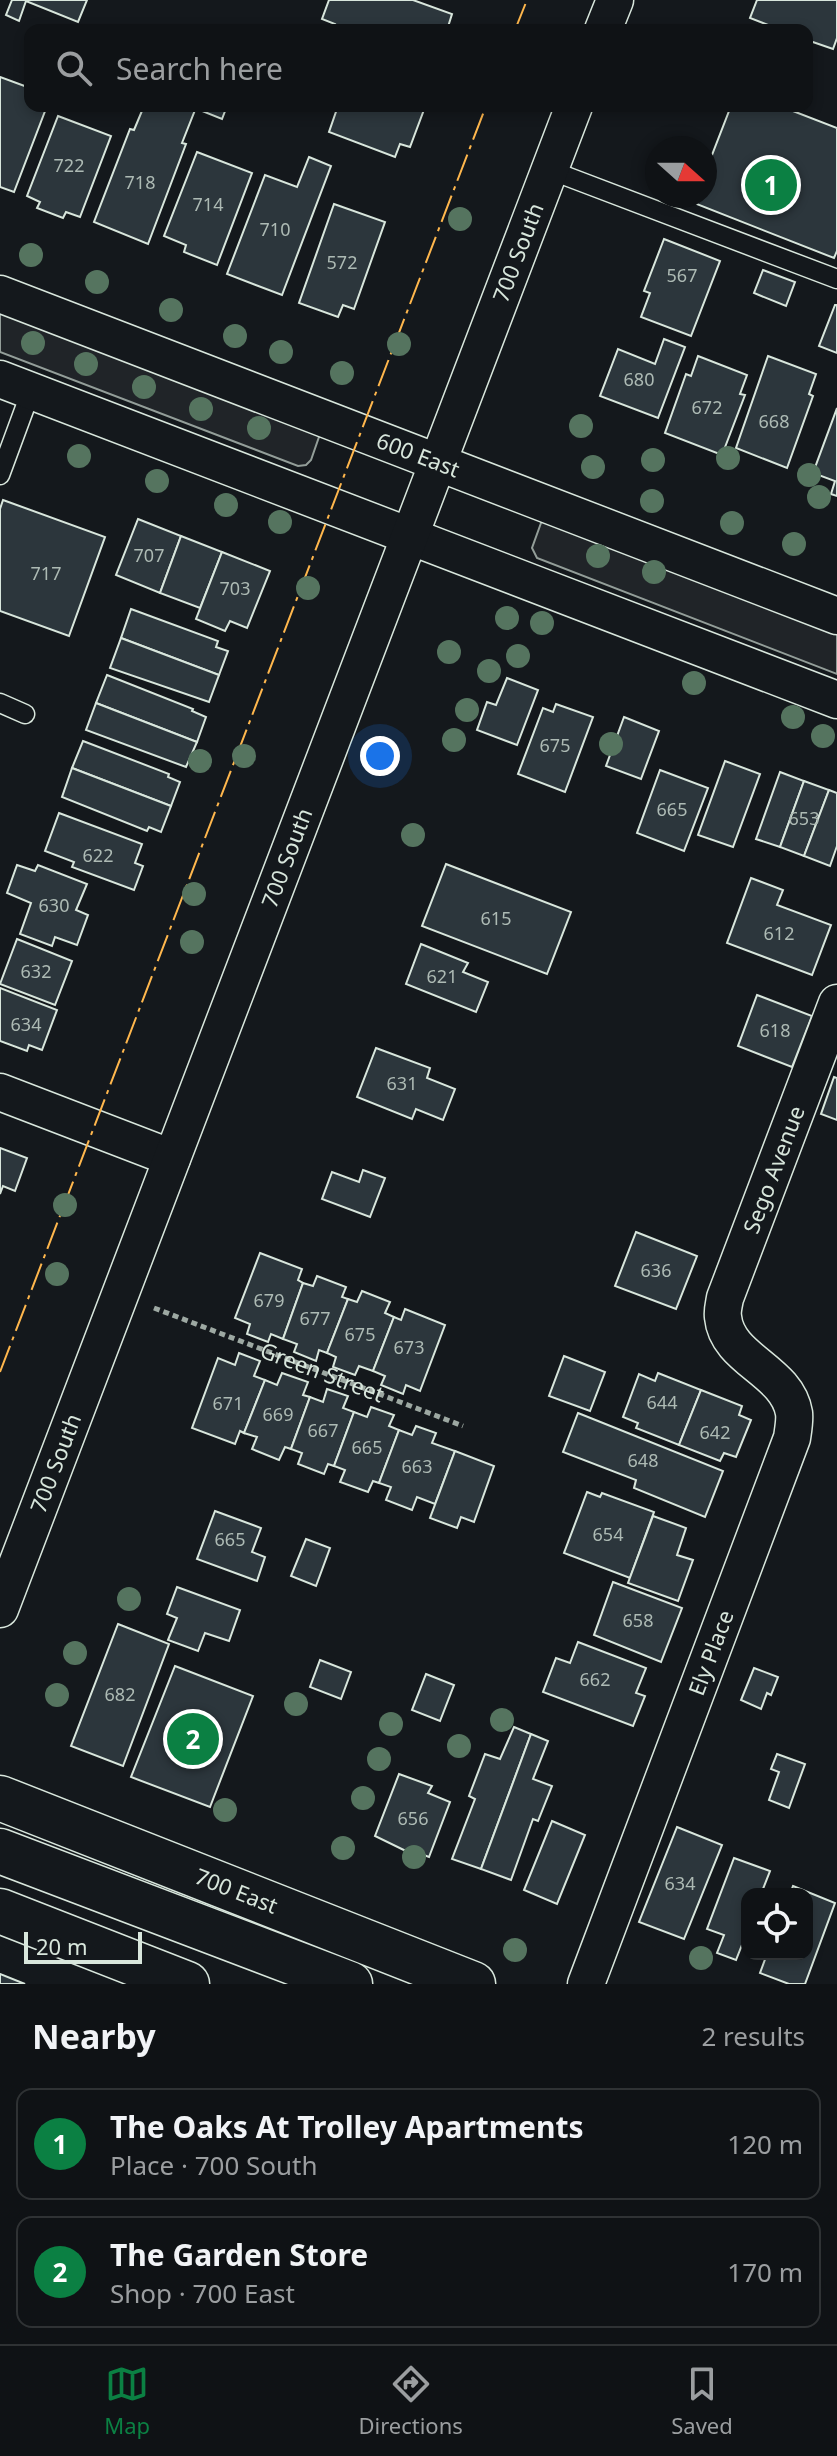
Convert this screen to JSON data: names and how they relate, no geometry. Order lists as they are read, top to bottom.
{
  "streets": {
    "main road": ["700 East"],
    "street": [
      "700 South",
      "600 East",
      "Sego Avenue",
      "Ely Place"
    ],
    "path": ["Green Street"]
  },
  "crossings": [
    ["700 South", "600 East"],
    ["Sego Avenue", "Ely Place"]
  ],
  "house_numbers": [
    "722",
    "718",
    "714",
    "710",
    "572",
    "567",
    "680",
    "672",
    "668",
    "707",
    "717",
    "703",
    "675",
    "665",
    "653",
    "622",
    "630",
    "615",
    "612",
    "632",
    "621",
    "634",
    "618",
    "631",
    "636",
    "679",
    "677",
    "675",
    "673",
    "644",
    "671",
    "669",
    "667",
    "642",
    "665",
    "648",
    "663",
    "654",
    "665",
    "658",
    "662",
    "682",
    "656",
    "634"
  ],
  "scale_bar": "20 m",
  "north": "right",
  "page": {
    "search": "Search here",
    "pins": ["1", "2"],
    "scale": "20 m",
    "heading": ["Nearby", "2 results"],
    "list": [
      {
        "mark": "1",
        "name": "The Oaks At Trolley Apartments",
        "note": "Place · 700 South",
        "value": "120 m"
      },
      {
        "mark": "2",
        "name": "The Garden Store",
        "note": "Shop · 700 East",
        "value": "170 m"
      }
    ],
    "nav": ["Map", "Directions", "Saved"]
  }
}
